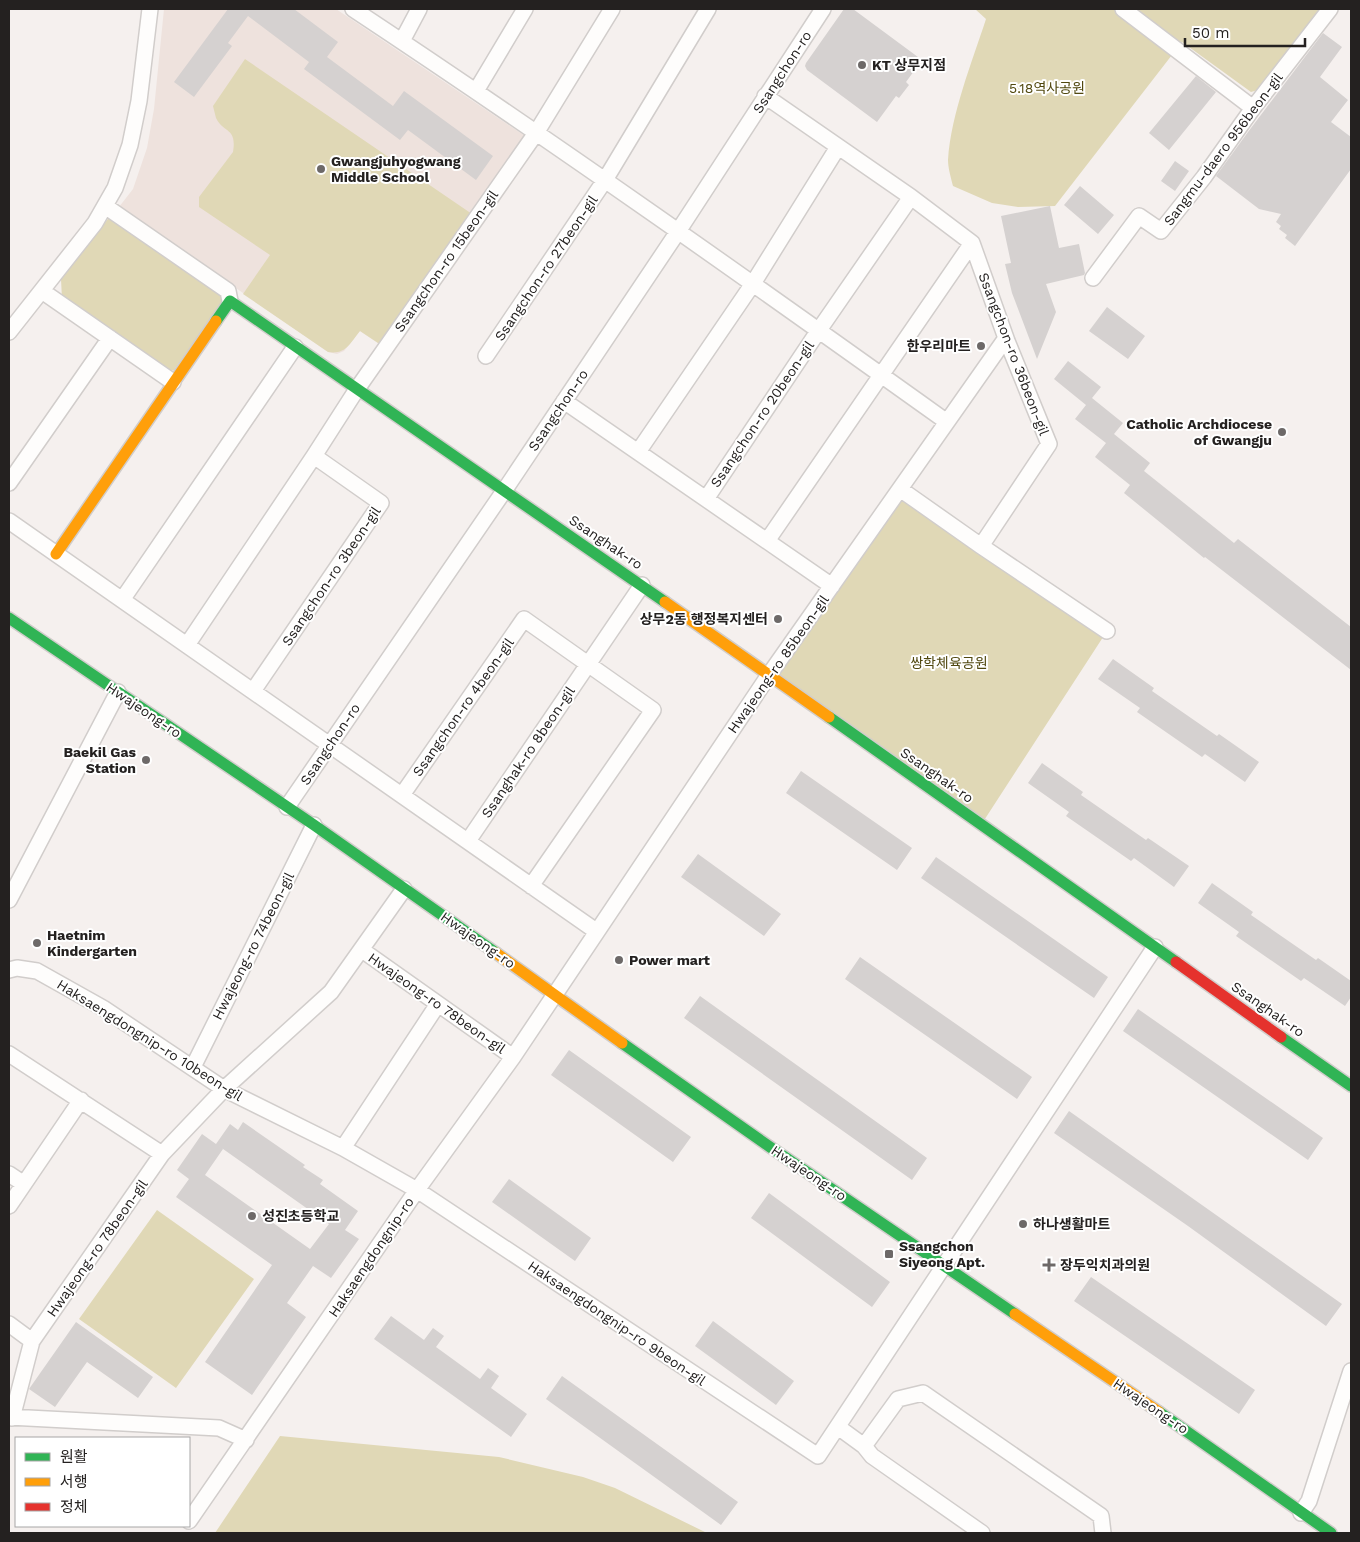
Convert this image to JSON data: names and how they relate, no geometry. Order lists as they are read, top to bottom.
{
  "streets": {
    "street": [
      "Ssangchon-ro",
      "Sangmu-daero 956beon-gil",
      "Ssangchon-ro 15beon-gil",
      "Ssangchon-ro 27beon-gil",
      "Ssangchon-ro 36beon-gil",
      "Ssangchon-ro 20beon-gil",
      "Ssanghak-ro",
      "Ssangchon-ro 3beon-gil",
      "Hwajeong-ro 85beon-gil",
      "Ssangchon-ro 4beon-gil",
      "Hwajeong-ro",
      "Ssanghak-ro 8beon-gil",
      "Hwajeong-ro 74beon-gil",
      "Hwajeong-ro 78beon-gil",
      "Haksaengdongnip-ro 10beon-gil",
      "Haksaengdongnip-ro",
      "Haksaengdongnip-ro 9beon-gil"
    ]
  },
  "crossings": [
    ["Ssangchon-ro", "Ssangchon-ro 27beon-gil"],
    ["Ssangchon-ro", "Ssangchon-ro 20beon-gil"],
    ["Ssangchon-ro", "Ssanghak-ro"],
    ["Ssangchon-ro", "Hwajeong-ro"],
    ["Ssangchon-ro 15beon-gil", "Ssangchon-ro 27beon-gil"],
    ["Ssangchon-ro 27beon-gil", "Ssangchon-ro 20beon-gil"],
    ["Ssangchon-ro 27beon-gil", "Hwajeong-ro 85beon-gil"],
    ["Ssangchon-ro 36beon-gil", "Hwajeong-ro 85beon-gil"],
    ["Ssangchon-ro 20beon-gil", "Hwajeong-ro 85beon-gil"],
    ["Ssanghak-ro", "Hwajeong-ro 85beon-gil"],
    ["Ssanghak-ro", "Ssanghak-ro 8beon-gil"],
    ["Hwajeong-ro 85beon-gil", "Hwajeong-ro"],
    ["Hwajeong-ro 85beon-gil", "Haksaengdongnip-ro"],
    ["Ssangchon-ro 4beon-gil", "Ssanghak-ro 8beon-gil"],
    ["Hwajeong-ro", "Hwajeong-ro 74beon-gil"],
    ["Hwajeong-ro", "Hwajeong-ro 78beon-gil"],
    ["Hwajeong-ro", "Haksaengdongnip-ro"],
    ["Hwajeong-ro 74beon-gil", "Haksaengdongnip-ro 10beon-gil"],
    ["Hwajeong-ro 78beon-gil", "Haksaengdongnip-ro 10beon-gil"],
    ["Hwajeong-ro 78beon-gil", "Haksaengdongnip-ro"],
    ["Haksaengdongnip-ro 10beon-gil", "Haksaengdongnip-ro"],
    ["Haksaengdongnip-ro 10beon-gil", "Haksaengdongnip-ro 9beon-gil"],
    ["Haksaengdongnip-ro", "Haksaengdongnip-ro 9beon-gil"]
  ],
  "parks": ["5.18역사공원", "쌍학체육공원"],
  "places": {
    "other": [
      "KT 상무지점",
      "Gwangjuhyogwang Middle School",
      "한우리마트",
      "Catholic Archdiocese of Gwangju",
      "상무2동 행정복지센터",
      "Baekil Gas Station",
      "Haetnim Kindergarten",
      "Power mart",
      "성진초등학교",
      "하나생활마트"
    ],
    "transit": ["Ssangchon Siyeong Apt."],
    "health": ["장두익치과의원"]
  },
  "legend": ["원활", "서행", "정체"],
  "scale_bar": "50 m"
}
